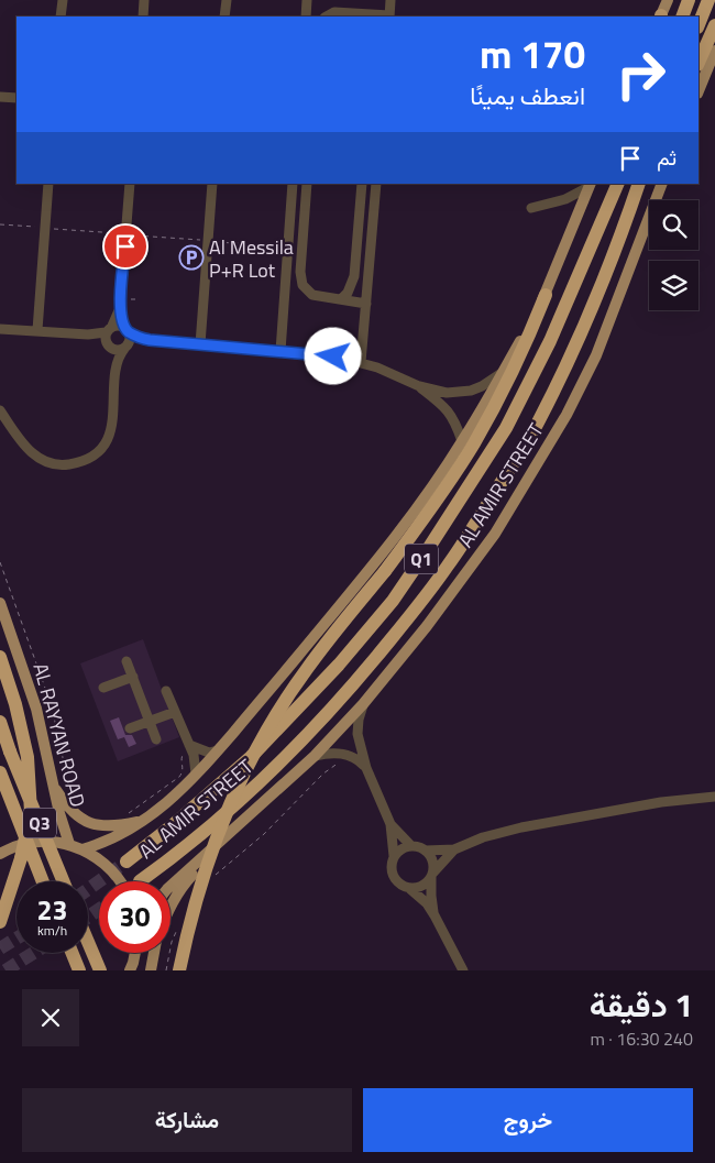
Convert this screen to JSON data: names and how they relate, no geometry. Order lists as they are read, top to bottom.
{
  "streets": {
    "highway": ["AL AMIR STREET", "Q1", "Q3"],
    "main road": ["AL RAYYAN ROAD"]
  },
  "places": {
    "parking": ["Al Messila P+R Lot"]
  },
  "page": {
    "turn": ["170 m", "انعطف يمينًا"],
    "then": "ثم",
    "speed": "23 km/h",
    "limit": "30",
    "heading": ["1 دقيقة", "240 m · 16:30"],
    "buttons": ["خروج", "مشاركة"]
  }
}
